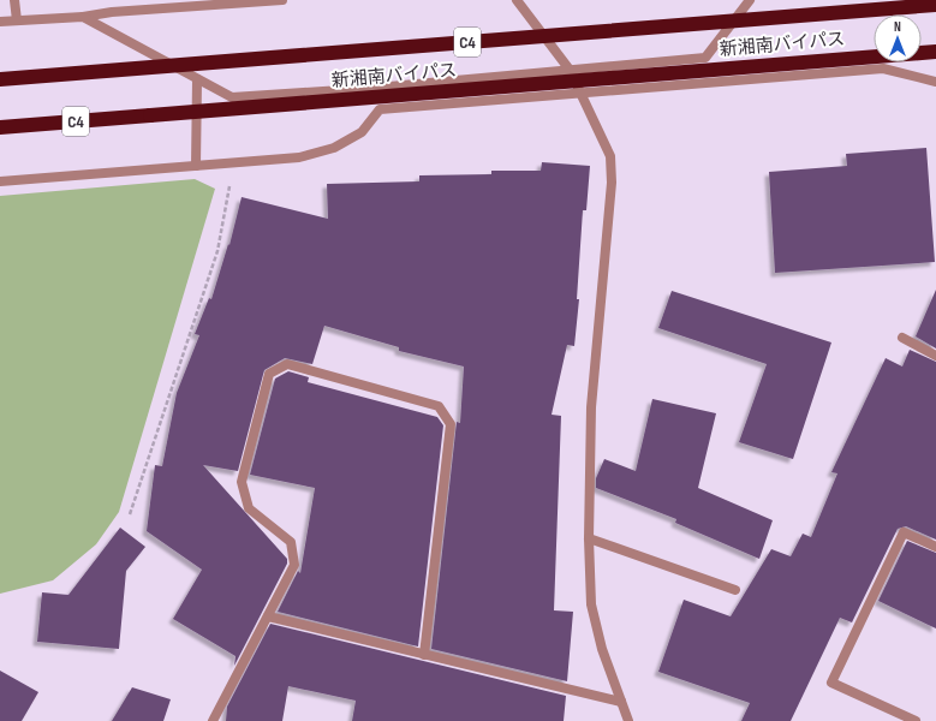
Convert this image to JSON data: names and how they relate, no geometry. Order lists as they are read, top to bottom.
{
  "streets": {
    "highway": ["C4", "新湘南バイパス"]
  },
  "north": "top"
}
